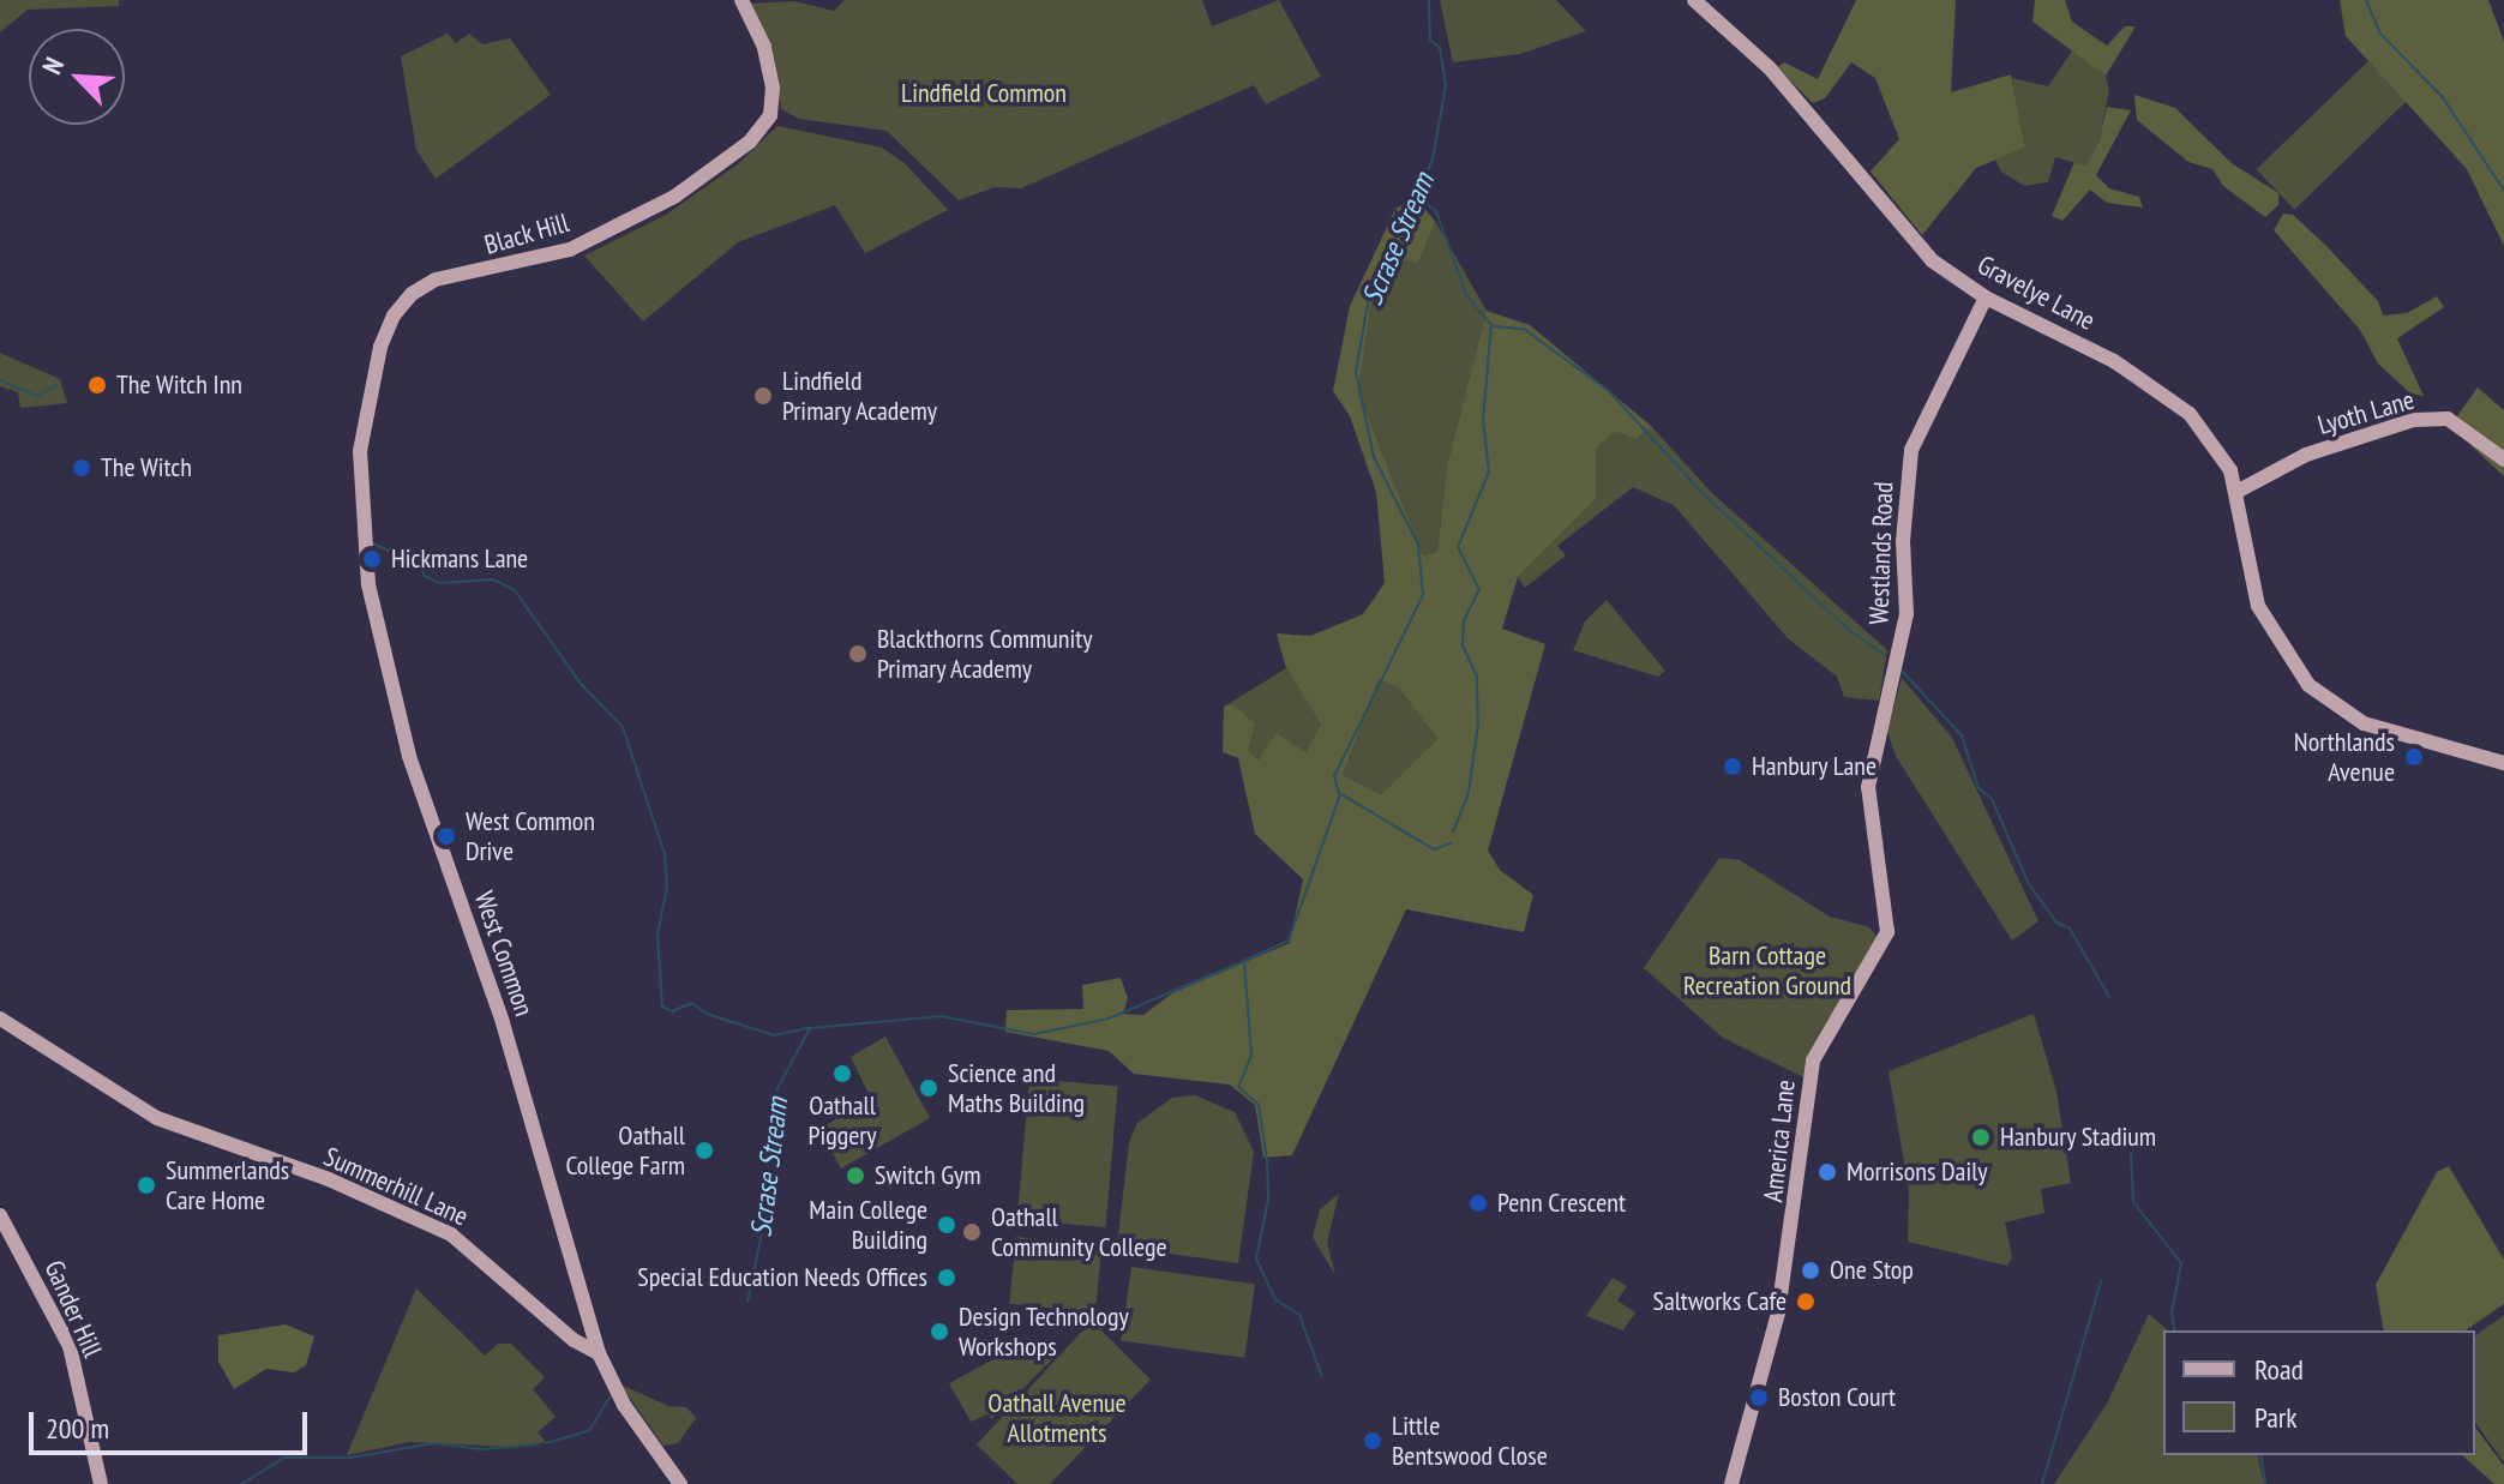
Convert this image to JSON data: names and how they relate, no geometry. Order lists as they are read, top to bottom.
{
  "streets": {
    "street": [
      "Black Hill",
      "Gravelye Lane",
      "Lyoth Lane",
      "Westlands Road",
      "West Common",
      "America Lane",
      "Summerhill Lane",
      "Gander Hill"
    ]
  },
  "crossings": [
    ["Black Hill", "West Common"],
    ["Gravelye Lane", "Lyoth Lane"],
    ["Gravelye Lane", "Westlands Road"],
    ["Westlands Road", "America Lane"],
    ["West Common", "Summerhill Lane"]
  ],
  "water": ["Scrase Stream"],
  "parks": ["Lindfield Common", "Barn Cottage Recreation Ground", "Oathall Avenue Allotments"],
  "places": [
    "The Witch Inn",
    "Lindfield Primary Academy",
    "The Witch",
    "Hickmans Lane",
    "Blackthorns Community Primary Academy",
    "Northlands Avenue",
    "Hanbury Lane",
    "West Common Drive",
    "Oathall Piggery",
    "Science and Maths Building",
    "Hanbury Stadium",
    "Oathall College Farm",
    "Morrisons Daily",
    "Switch Gym",
    "Summerlands Care Home",
    "Penn Crescent",
    "Main College Building",
    "Oathall Community College",
    "One Stop",
    "Special Education Needs Offices",
    "Saltworks Cafe",
    "Design Technology Workshops",
    "Boston Court",
    "Little Bentswood Close"
  ],
  "legend": ["Road", "Park"],
  "scale_bar": "200 m",
  "north": "top left"
}
